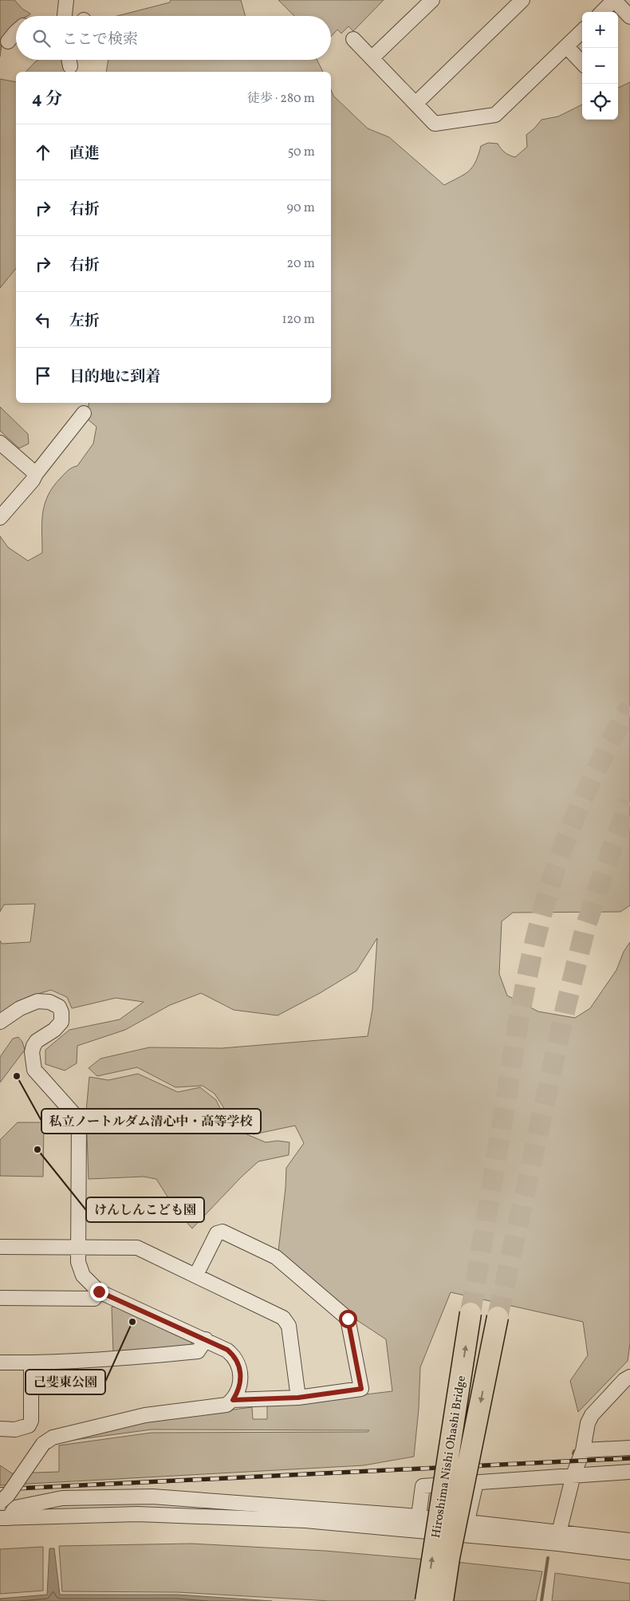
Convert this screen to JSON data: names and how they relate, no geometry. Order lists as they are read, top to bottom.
{
  "streets": {
    "highway": ["Hiroshima Nishi Ohashi Bridge"]
  },
  "places": ["私立ノートルダム清心中・高等学校", "けんしんこども園", "己斐東公園"],
  "page": {
    "map_buttons": ["+", "−"],
    "search": "ここで検索",
    "heading": ["4 分", "徒歩 · 280 m"],
    "list": [
      ["直進", "50 m"],
      ["右折", "90 m"],
      ["右折", "20 m"],
      ["左折", "120 m"],
      "目的地に到着"
    ]
  }
}
